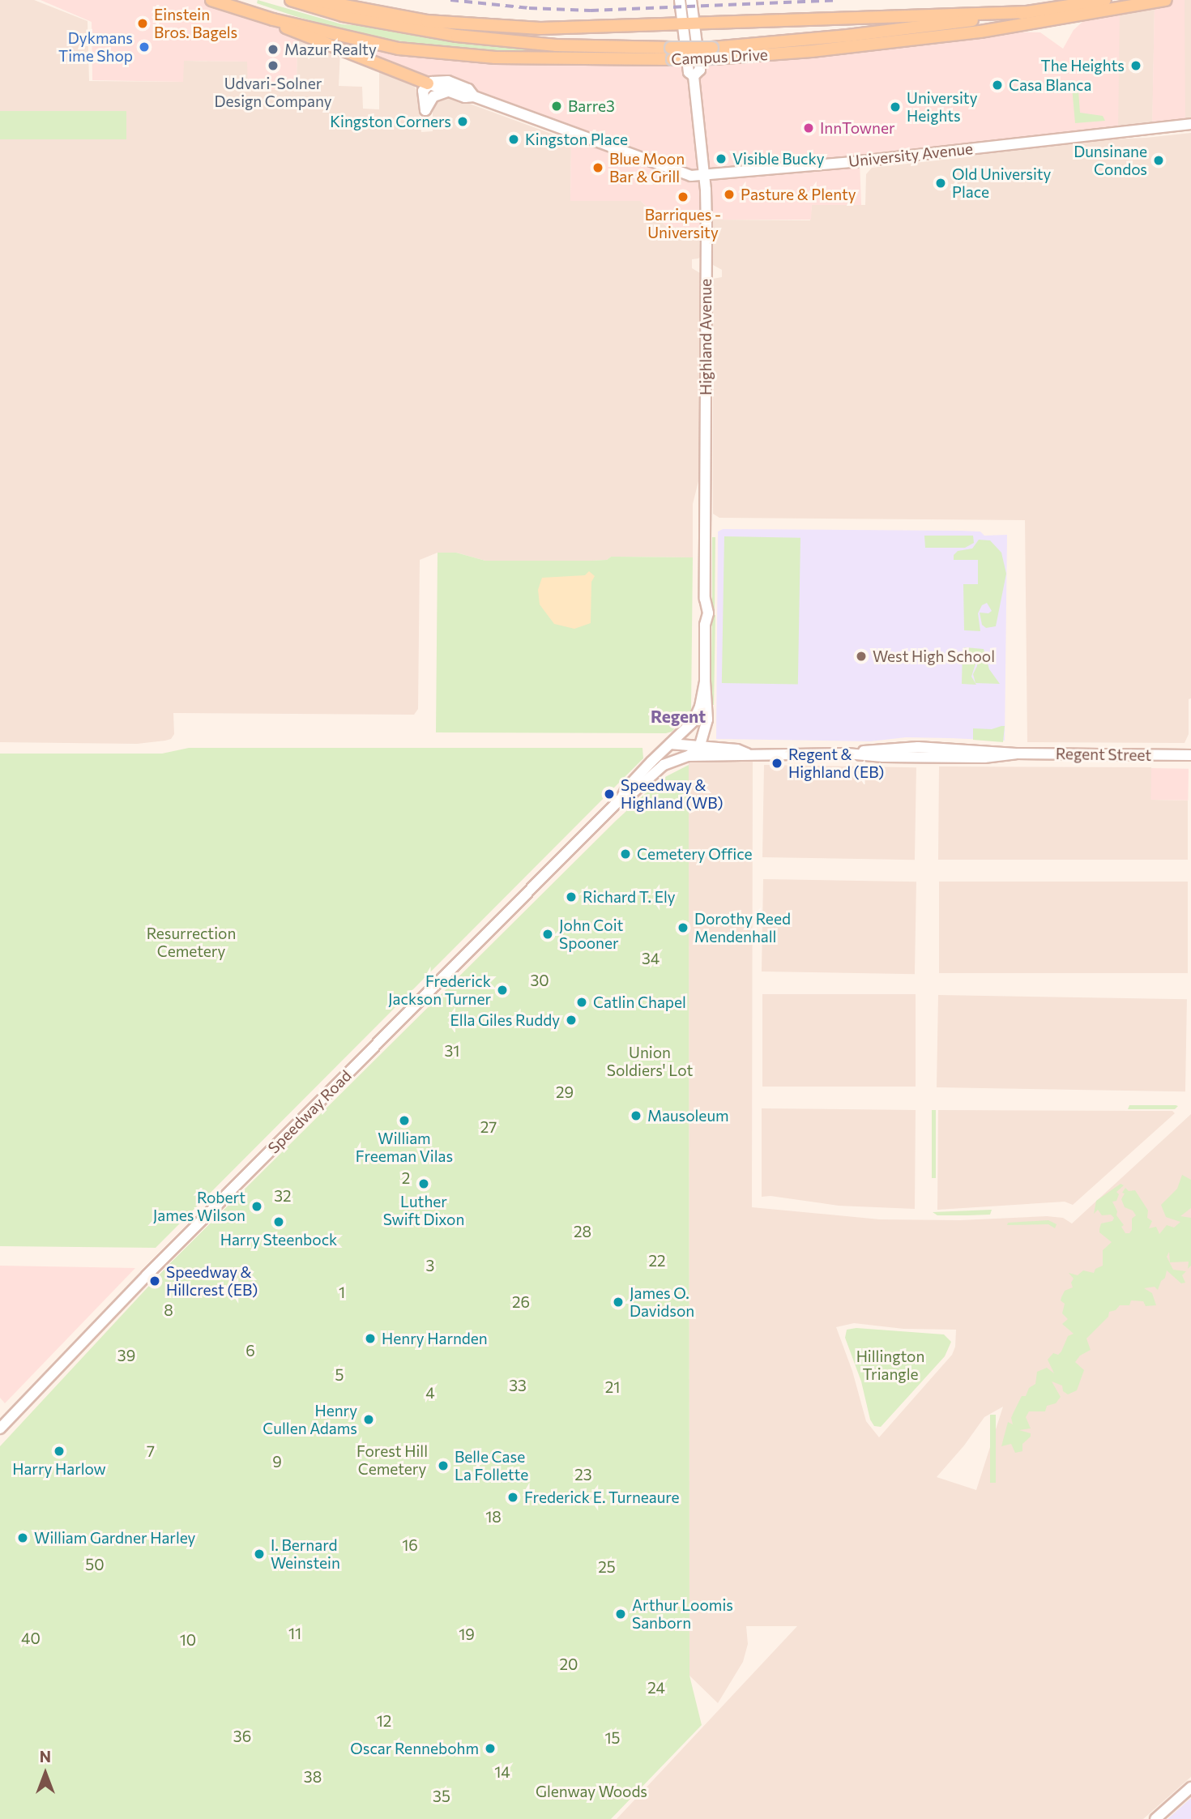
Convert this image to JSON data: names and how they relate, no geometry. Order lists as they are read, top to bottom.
{
  "streets": {
    "main road": ["Campus Drive"],
    "street": [
      "University Avenue",
      "Highland Avenue",
      "Regent Street",
      "Speedway Road"
    ]
  },
  "crossings": [
    ["University Avenue", "Highland Avenue"],
    ["Highland Avenue", "Regent Street"],
    ["Highland Avenue", "Speedway Road"],
    ["Regent Street", "Speedway Road"]
  ],
  "districts": ["Regent"],
  "parks": [
    "Resurrection Cemetery",
    "34",
    "30",
    "31",
    "Union Soldiers' Lot",
    "29",
    "27",
    "2",
    "32",
    "28",
    "22",
    "3",
    "1",
    "26",
    "8",
    "6",
    "39",
    "Hillington Triangle",
    "5",
    "33",
    "21",
    "4",
    "7",
    "Forest Hill Cemetery",
    "9",
    "23",
    "18",
    "16",
    "50",
    "25",
    "11",
    "19",
    "40",
    "10",
    "20",
    "24",
    "12",
    "36",
    "15",
    "14",
    "38",
    "Glenway Woods",
    "35"
  ],
  "places": [
    "Einstein Bros. Bagels",
    "Dykmans Time Shop",
    "Mazur Realty",
    "Udvari-Solner Design Company",
    "The Heights",
    "Casa Blanca",
    "Barre3",
    "University Heights",
    "Kingston Corners",
    "InnTowner",
    "Kingston Place",
    "Visible Bucky",
    "Dunsinane Condos",
    "Blue Moon Bar & Grill",
    "Old University Place",
    "Pasture & Plenty",
    "Barriques - University",
    "West High School",
    "Regent & Highland (EB)",
    "Speedway & Highland (WB)",
    "Cemetery Office",
    "Richard T. Ely",
    "Dorothy Reed Mendenhall",
    "John Coit Spooner",
    "Frederick Jackson Turner",
    "Catlin Chapel",
    "Ella Giles Ruddy",
    "Mausoleum",
    "William Freeman Vilas",
    "Luther Swift Dixon",
    "Robert James Wilson",
    "Harry Steenbock",
    "Speedway & Hillcrest (EB)",
    "James O. Davidson",
    "Henry Harnden",
    "Henry Cullen Adams",
    "Harry Harlow",
    "Belle Case La Follette",
    "Frederick E. Turneaure",
    "William Gardner Harley",
    "I. Bernard Weinstein",
    "Arthur Loomis Sanborn",
    "Oscar Rennebohm"
  ],
  "north": "top"
}
